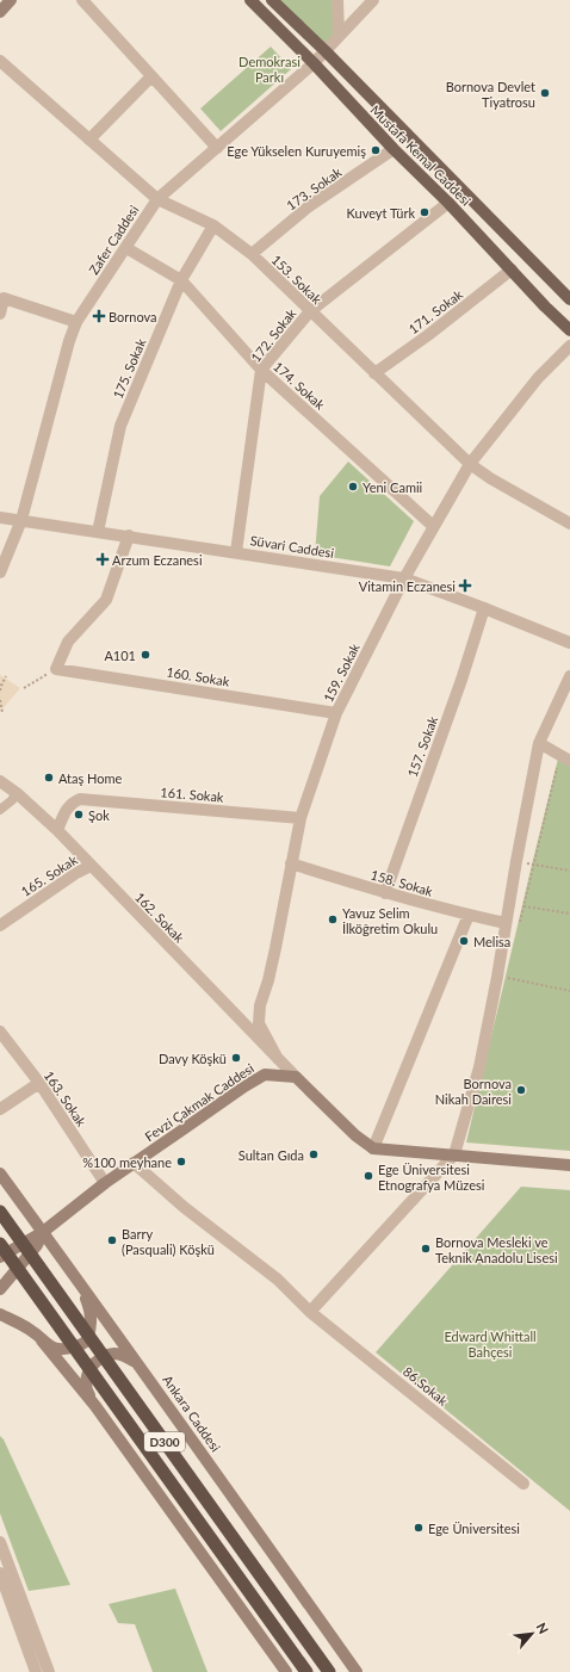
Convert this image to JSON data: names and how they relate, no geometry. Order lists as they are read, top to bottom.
{
  "streets": {
    "highway": ["D300"],
    "main road": ["Mustafa Kemal Caddesi", "Fevzi Çakmak Caddesi", "Ankara Caddesi"],
    "street": [
      "173. Sokak",
      "Zafer Caddesi",
      "153. Sokak",
      "171. Sokak",
      "172. Sokak",
      "175. Sokak",
      "174. Sokak",
      "Süvari Caddesi",
      "159. Sokak",
      "160. Sokak",
      "157. Sokak",
      "161. Sokak",
      "165. Sokak",
      "158. Sokak",
      "162. Sokak",
      "163. Sokak",
      "86.Sokak"
    ]
  },
  "crossings": [
    ["Mustafa Kemal Caddesi", "173. Sokak"],
    ["Mustafa Kemal Caddesi", "Zafer Caddesi"],
    ["Mustafa Kemal Caddesi", "171. Sokak"],
    ["Mustafa Kemal Caddesi", "172. Sokak"],
    ["173. Sokak", "153. Sokak"],
    ["Zafer Caddesi", "153. Sokak"],
    ["Zafer Caddesi", "174. Sokak"],
    ["Zafer Caddesi", "Süvari Caddesi"],
    ["153. Sokak", "171. Sokak"],
    ["153. Sokak", "172. Sokak"],
    ["153. Sokak", "175. Sokak"],
    ["153. Sokak", "159. Sokak"],
    ["172. Sokak", "174. Sokak"],
    ["172. Sokak", "Süvari Caddesi"],
    ["175. Sokak", "174. Sokak"],
    ["175. Sokak", "Süvari Caddesi"],
    ["174. Sokak", "159. Sokak"],
    ["Süvari Caddesi", "159. Sokak"],
    ["Süvari Caddesi", "157. Sokak"],
    ["159. Sokak", "160. Sokak"],
    ["159. Sokak", "161. Sokak"],
    ["159. Sokak", "158. Sokak"],
    ["159. Sokak", "162. Sokak"],
    ["157. Sokak", "158. Sokak"],
    ["161. Sokak", "162. Sokak"],
    ["165. Sokak", "162. Sokak"],
    ["162. Sokak", "Fevzi Çakmak Caddesi"],
    ["163. Sokak", "Fevzi Çakmak Caddesi"],
    ["Fevzi Çakmak Caddesi", "86.Sokak"],
    ["Fevzi Çakmak Caddesi", "Ankara Caddesi"]
  ],
  "parks": ["Demokrasi Parkı", "Edward Whittall Bahçesi"],
  "places": {
    "other": [
      "Bornova Devlet Tiyatrosu",
      "Ege Yükselen Kuruyemiş",
      "Kuveyt Türk",
      "Yeni Camii",
      "A101",
      "Ataş Home",
      "Şok",
      "Yavuz Selim İlköğretim Okulu",
      "Melisa",
      "Davy Köşkü",
      "Bornova Nikah Dairesi",
      "Sultan Gıda",
      "%100 meyhane",
      "Ege Üniversitesi Etnografya Müzesi",
      "Barry (Pasquali) Köşkü",
      "Bornova Mesleki ve Teknik Anadolu Lisesi",
      "Ege Üniversitesi"
    ],
    "health": ["Bornova", "Arzum Eczanesi", "Vitamin Eczanesi"]
  },
  "north": "top right"
}
